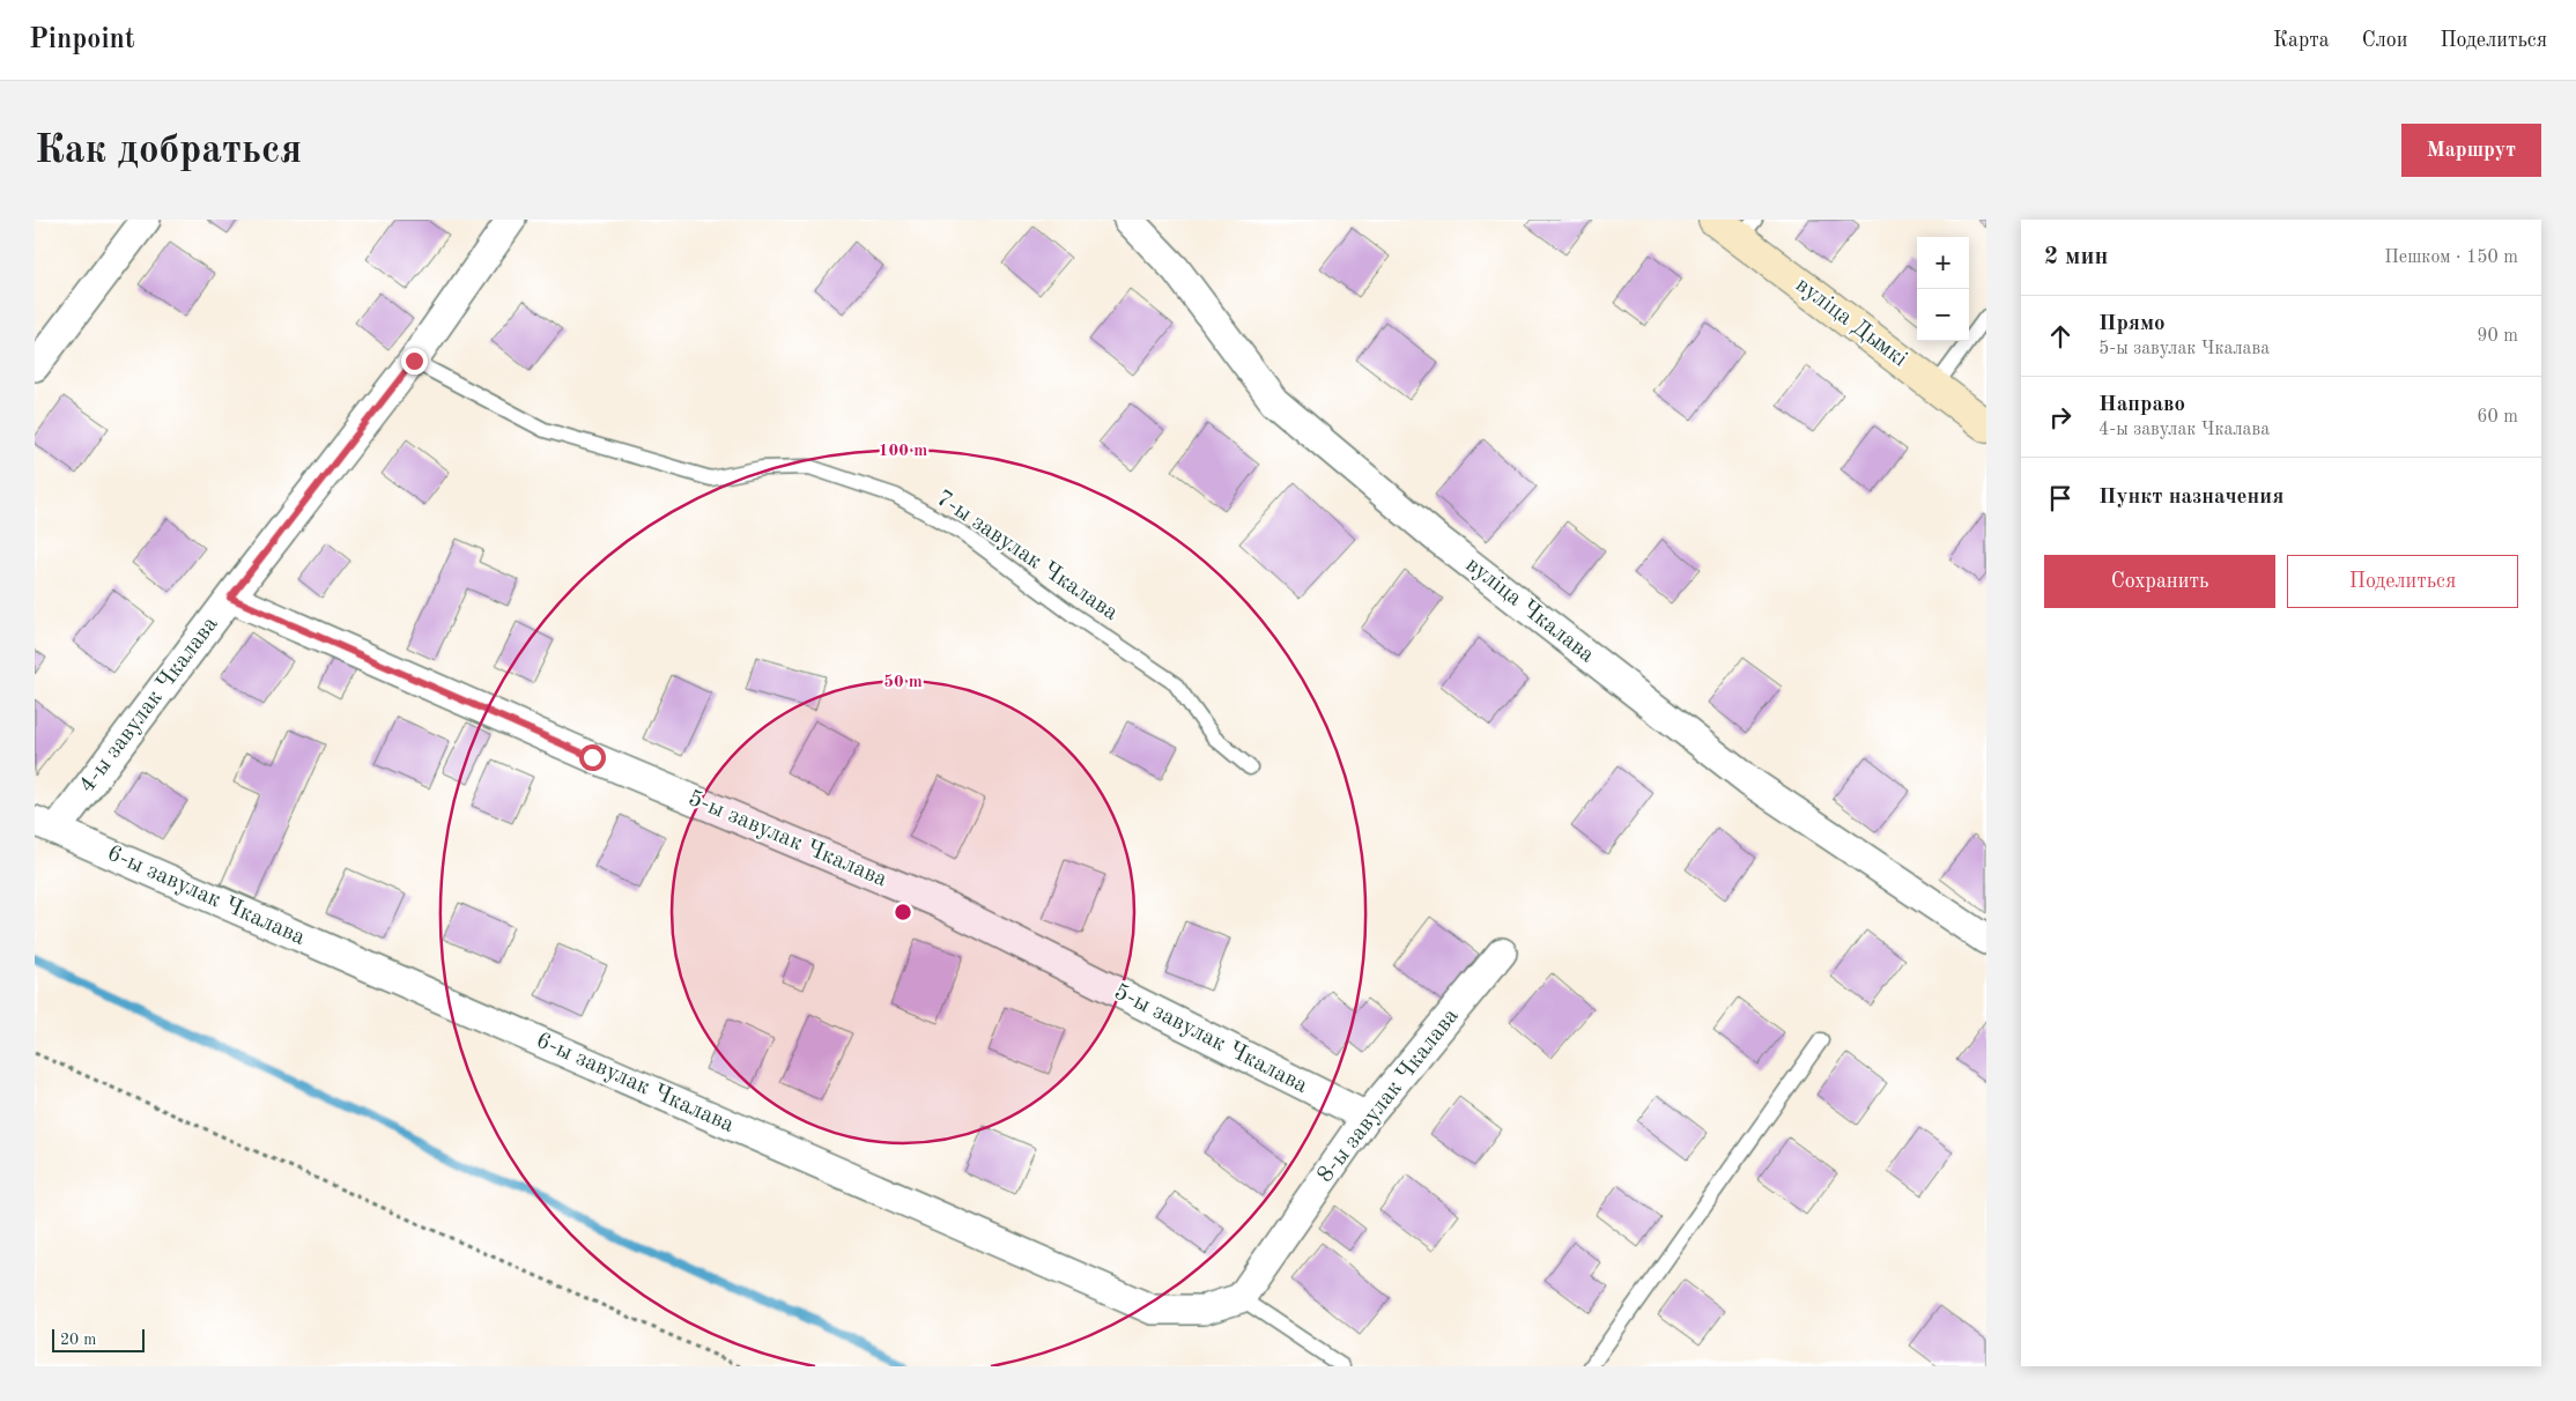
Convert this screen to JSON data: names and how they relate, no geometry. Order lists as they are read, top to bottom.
{
  "streets": {
    "street": [
      "вуліца Дымкі",
      "вуліца Чкалава",
      "4-ы завулак Чкалава",
      "5-ы завулак Чкалава",
      "6-ы завулак Чкалава",
      "8-ы завулак Чкалава"
    ],
    "lane": ["7-ы завулак Чкалава"]
  },
  "crossings": [
    ["7-ы завулак Чкалава", "4-ы завулак Чкалава"],
    ["4-ы завулак Чкалава", "5-ы завулак Чкалава"],
    ["4-ы завулак Чкалава", "6-ы завулак Чкалава"],
    ["5-ы завулак Чкалава", "8-ы завулак Чкалава"],
    ["6-ы завулак Чкалава", "8-ы завулак Чкалава"]
  ],
  "scale_bar": "20 m",
  "page": {
    "header": "Pinpoint",
    "nav": ["Карта", "Слои", "Поделиться"],
    "buttons": [
      "Маршрут",
      ["Сохранить", "Поделиться"]
    ],
    "title": "Как добраться",
    "heading": ["2 мин", "Пешком · 150 m"],
    "map_buttons": ["+", "−"],
    "list": [
      ["Прямо", "5-ы завулак Чкалава", "90 m"],
      ["Направо", "4-ы завулак Чкалава", "60 m"],
      "Пункт назначения"
    ],
    "scale": "20 m"
  },
  "rings": ["100 m", "50 m"]
}
